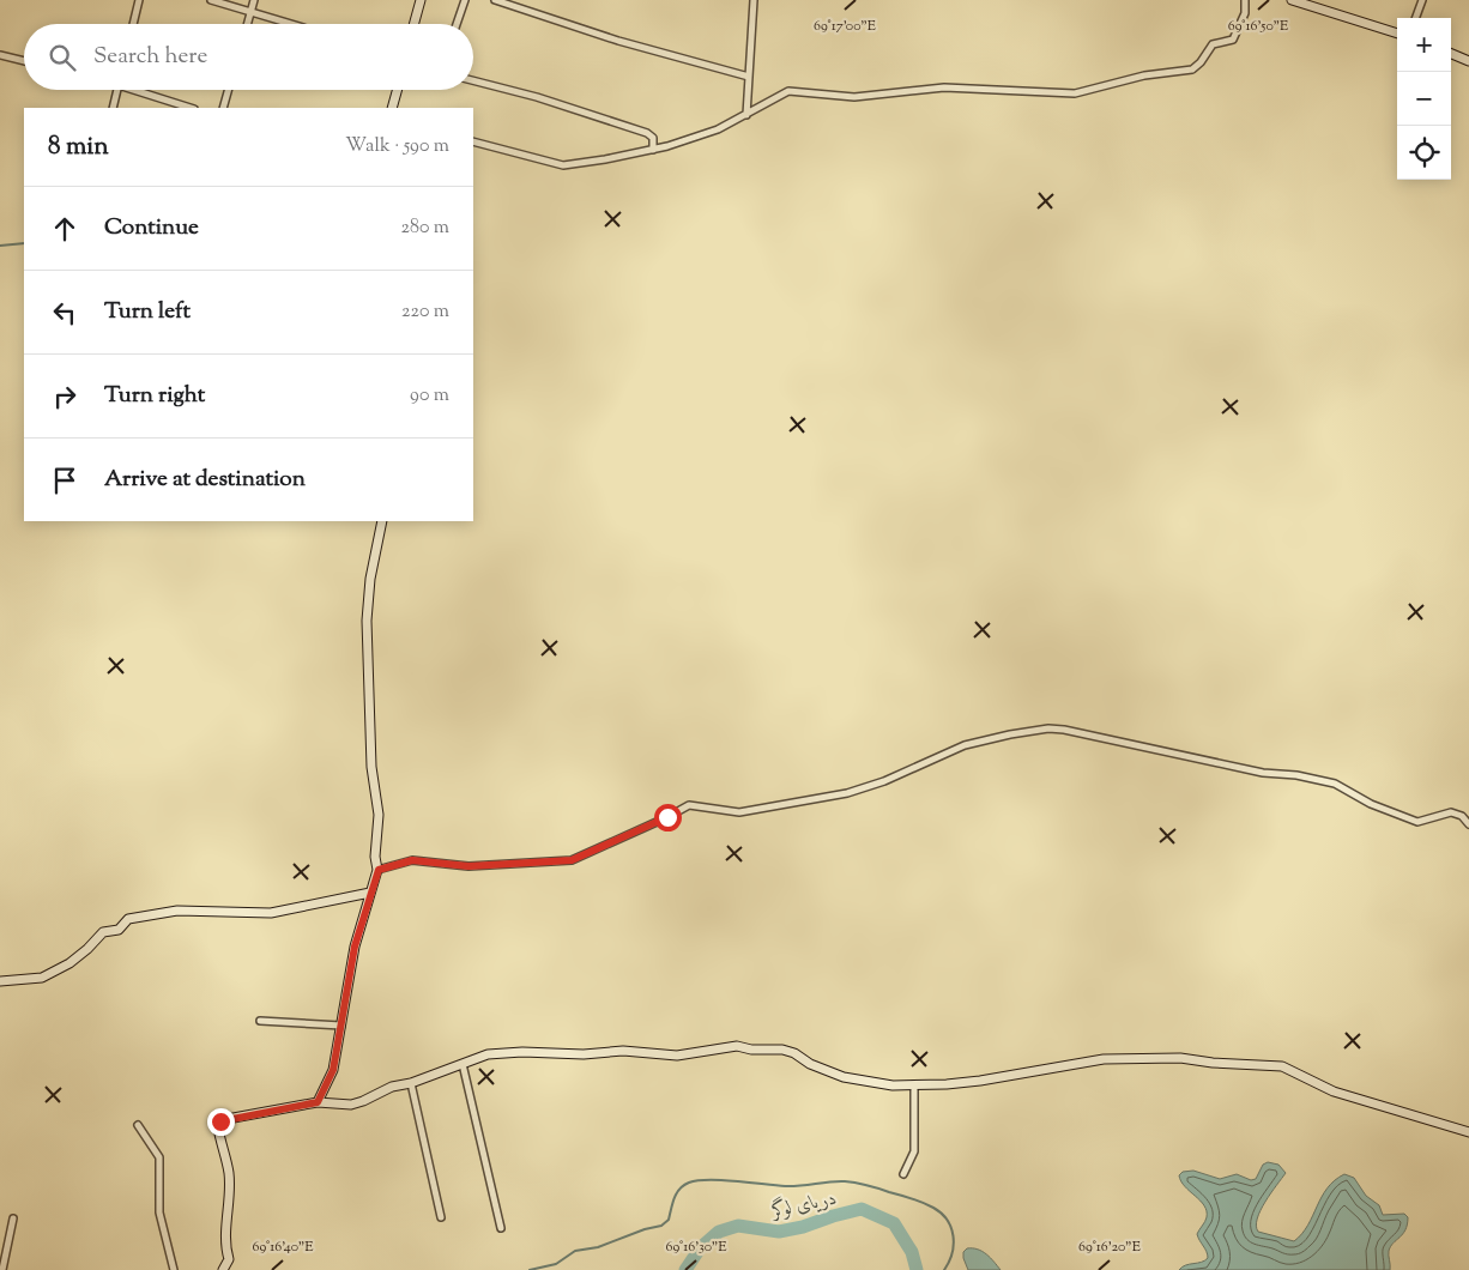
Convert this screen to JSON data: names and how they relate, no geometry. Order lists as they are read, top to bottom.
{
  "water": ["دریای لوگر"],
  "page": {
    "map_buttons": ["+", "−"],
    "search": "Search here",
    "heading": ["8 min", "Walk · 590 m"],
    "list": [
      ["Continue", "280 m"],
      ["Turn left", "220 m"],
      ["Turn right", "90 m"],
      "Arrive at destination"
    ]
  },
  "coordinates": [
    "69°17'00\"E",
    "69°16'50\"E",
    "69°16'40\"E",
    "69°16'30\"E",
    "69°16'20\"E"
  ]
}
